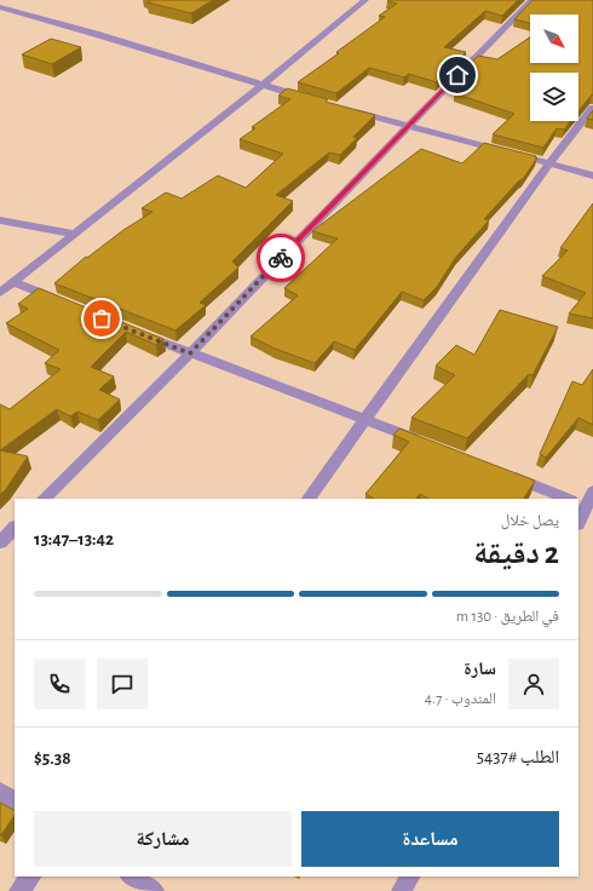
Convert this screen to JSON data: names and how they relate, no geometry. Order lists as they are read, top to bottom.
{
  "north": "bottom right",
  "page": {
    "heading": ["2 دقيقة", "يصل خلال", "13:42–13:47"],
    "panel": [
      "سارة",
      "المندوب · 4.7",
      "الطلب #5437",
      "$5.38"
    ],
    "bar": "في الطريق · 130 m",
    "buttons": ["مساعدة", "مشاركة"]
  }
}
